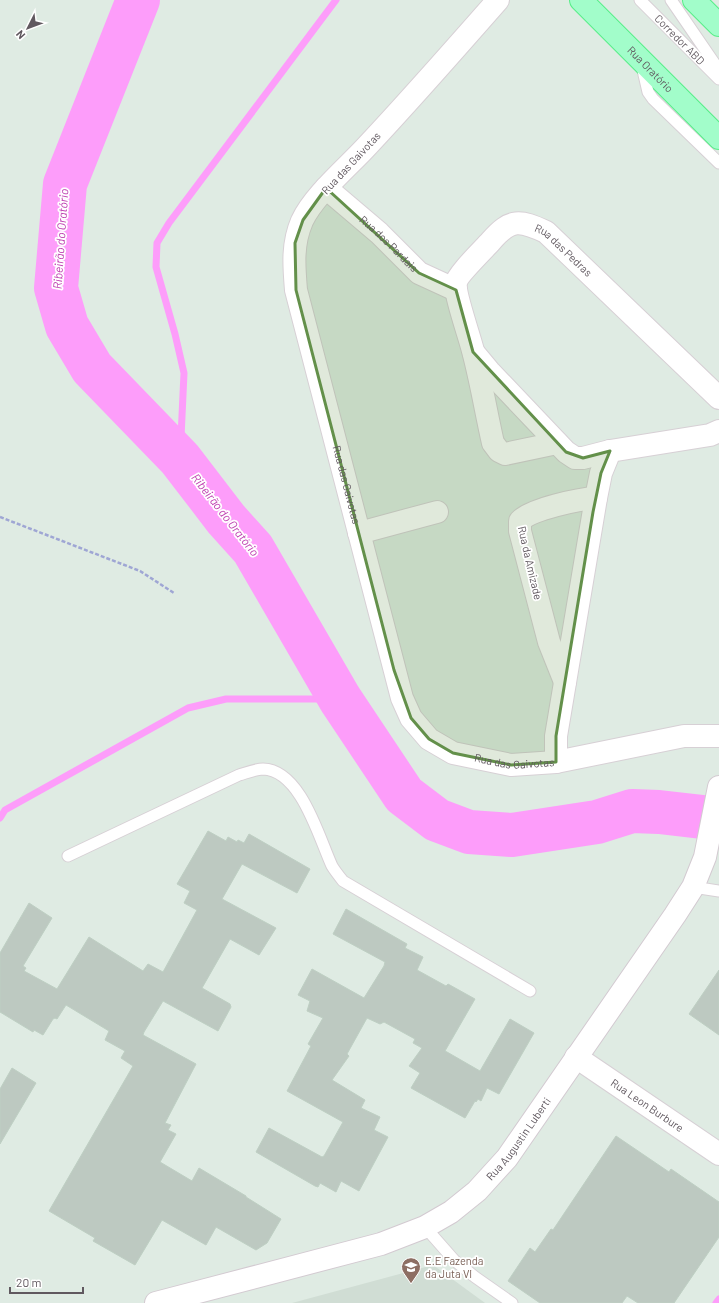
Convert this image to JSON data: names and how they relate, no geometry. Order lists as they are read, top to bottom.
{
  "streets": {
    "main road": ["Rua Oratório"],
    "street": [
      "Rua das Gaivotas",
      "Rua dos Pardais",
      "Rua das Pedras",
      "Rua da Amizade",
      "Rua Leon Burbure",
      "Rua Augustin Luberti"
    ],
    "lane": ["Corredor ABD"]
  },
  "crossings": [
    ["Rua das Gaivotas", "Rua dos Pardais"],
    ["Rua dos Pardais", "Rua das Pedras"],
    ["Rua Leon Burbure", "Rua Augustin Luberti"]
  ],
  "water": ["Ribeirão do Oratório"],
  "places": {
    "school or university": ["E.E Fazenda da Juta VI"]
  },
  "scale_bar": "20 m",
  "north": "bottom left"
}
